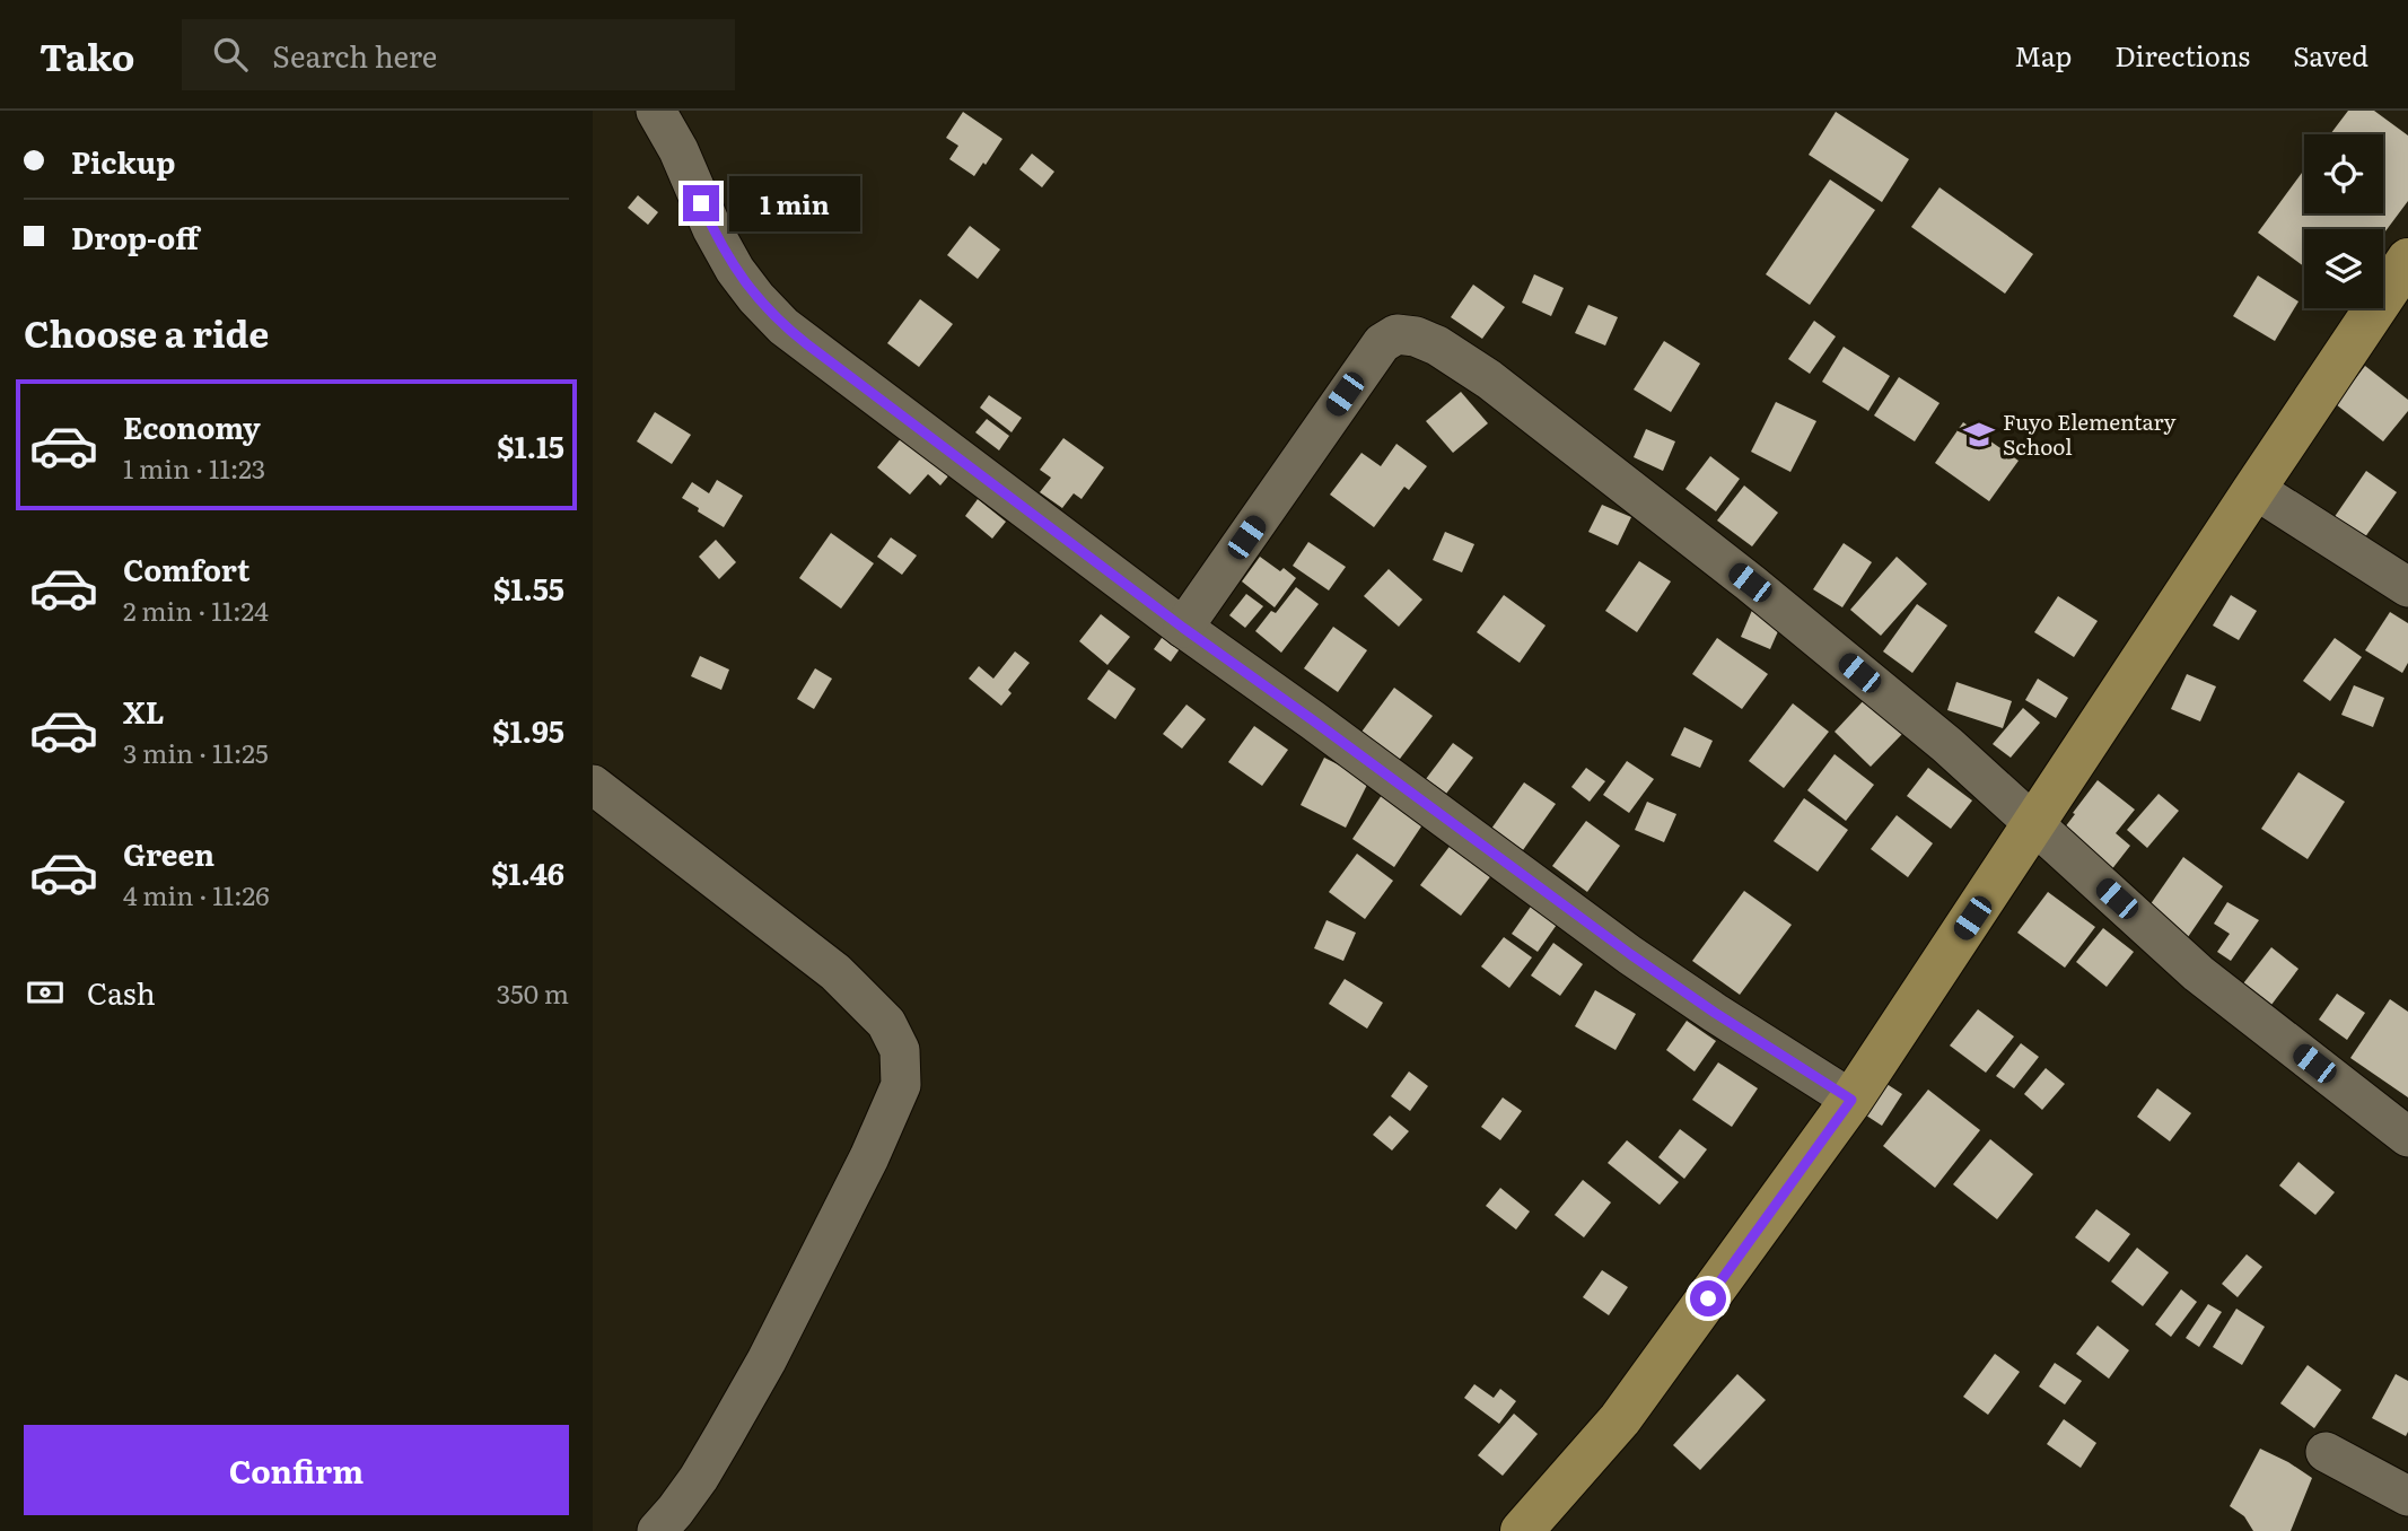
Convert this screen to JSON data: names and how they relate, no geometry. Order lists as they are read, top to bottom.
{
  "places": {
    "school or university": ["Fuyo Elementary School"]
  },
  "page": {
    "header": "Tako",
    "search": "Search here",
    "nav": ["Map", "Directions", "Saved"],
    "banner": ["Pickup", "Drop-off"],
    "bubble": "1 min",
    "heading": "Choose a ride",
    "list": [
      {
        "name": "Economy",
        "note": "1 min · 11:23",
        "value": "$1.15"
      },
      {
        "name": "Comfort",
        "note": "2 min · 11:24",
        "value": "$1.55"
      },
      {
        "name": "XL",
        "note": "3 min · 11:25",
        "value": "$1.95"
      },
      {
        "name": "Green",
        "note": "4 min · 11:26",
        "value": "$1.46"
      }
    ],
    "pay": ["Cash", "350 m"],
    "buttons": "Confirm"
  }
}
